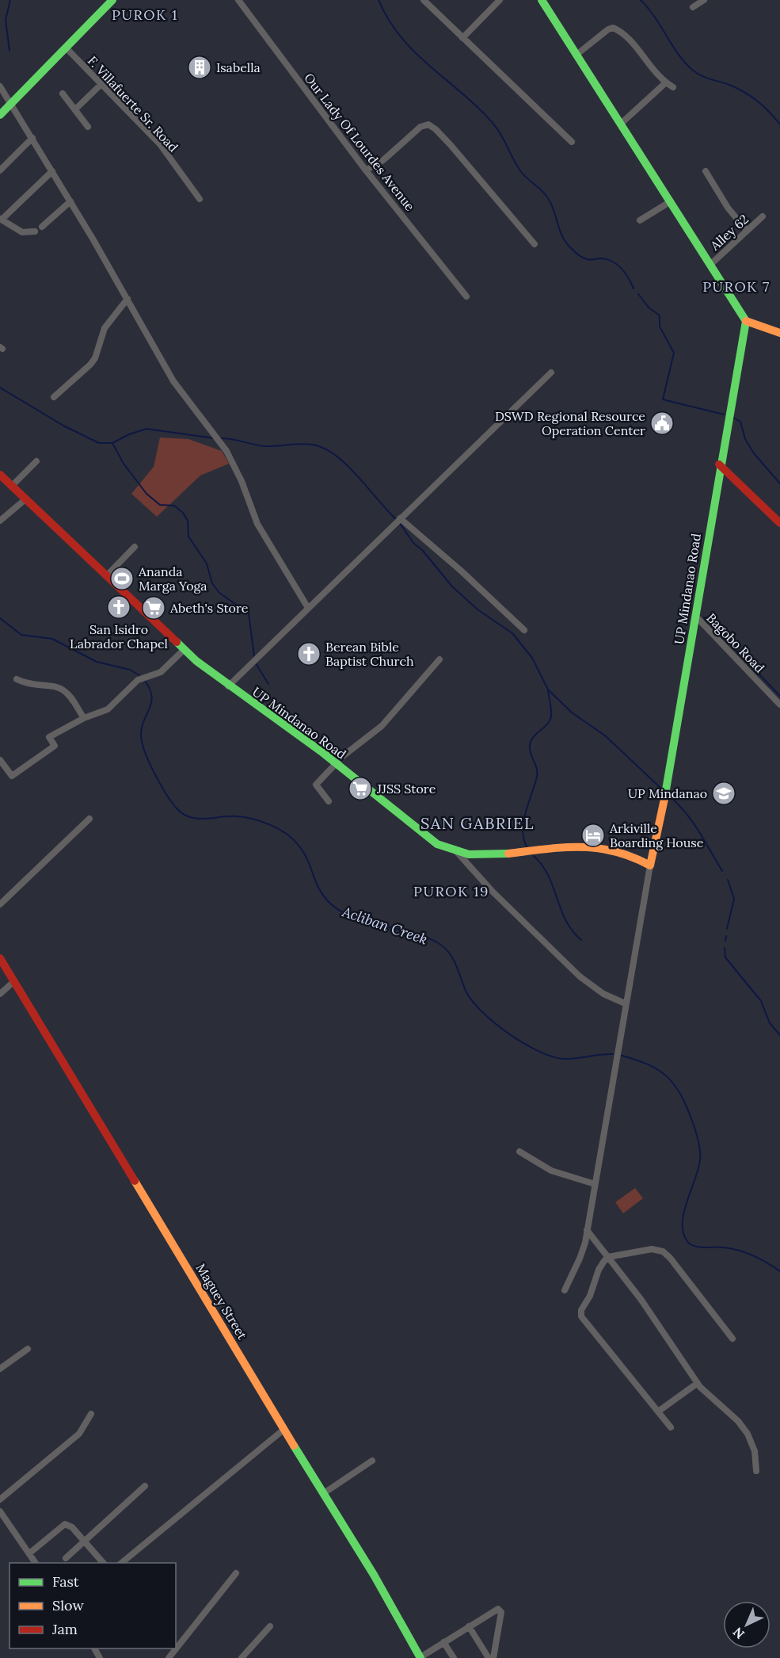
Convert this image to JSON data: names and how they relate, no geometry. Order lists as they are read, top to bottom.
{
  "streets": {
    "street": [
      "F. Villafuerte Sr. Road",
      "Our Lady Of Lourdes Avenue",
      "Alley 62",
      "UP Mindanao Road",
      "Bagobo Road",
      "Maguey Street"
    ]
  },
  "crossings": [
    ["UP Mindanao Road", "Bagobo Road"]
  ],
  "districts": [
    "PUROK 1",
    "PUROK 7",
    "SAN GABRIEL",
    "PUROK 19"
  ],
  "water": ["Acliban Creek"],
  "places": {
    "building": ["Isabella"],
    "public building": ["DSWD Regional Resource Operation Center"],
    "sports": ["Ananda Marga Yoga"],
    "church": ["San Isidro Labrador Chapel", "Berean Bible Baptist Church"],
    "supermarket": ["Abeth's Store", "JJSS Store"],
    "school or university": ["UP Mindanao"],
    "hotel": ["Arkiville Boarding House"]
  },
  "legend": ["Fast", "Slow", "Jam"],
  "north": "bottom left"
}
